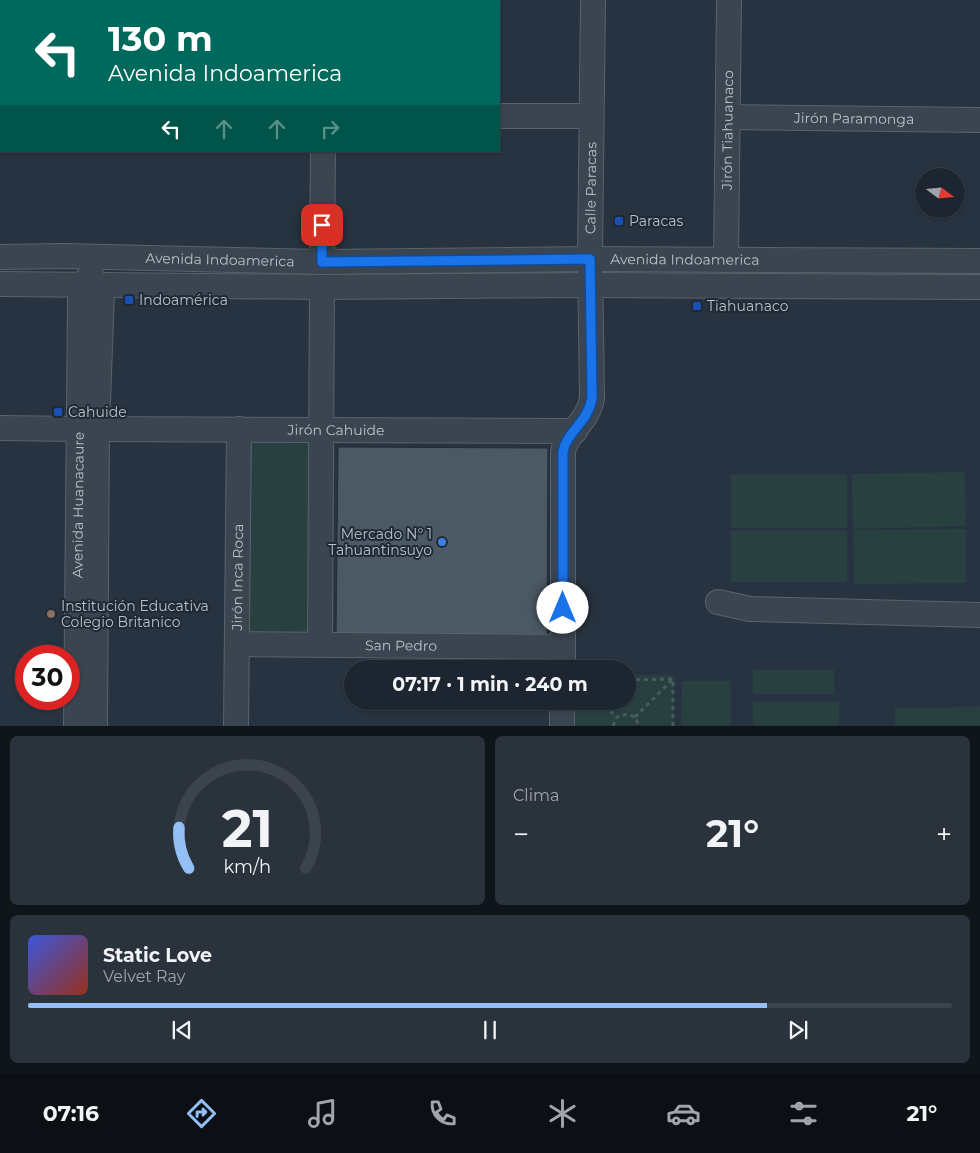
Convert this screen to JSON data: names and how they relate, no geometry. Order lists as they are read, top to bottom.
{
  "streets": {
    "street": [
      "Jirón Paramonga",
      "Jirón Tiahuanaco",
      "Calle Paracas",
      "Avenida Indoamerica",
      "Jirón Cahuide",
      "Avenida Huanacaure",
      "Jirón Inca Roca",
      "San Pedro"
    ]
  },
  "crossings": [
    ["Jirón Paramonga", "Jirón Tiahuanaco"],
    ["Jirón Tiahuanaco", "Avenida Indoamerica"],
    ["Calle Paracas", "Avenida Indoamerica"],
    ["Calle Paracas", "Jirón Cahuide"],
    ["Calle Paracas", "San Pedro"],
    ["Avenida Indoamerica", "Avenida Huanacaure"],
    ["Jirón Cahuide", "Avenida Huanacaure"],
    ["Jirón Cahuide", "Jirón Inca Roca"],
    ["Jirón Inca Roca", "San Pedro"]
  ],
  "places": {
    "transit": [
      "Paracas",
      "Indoamérica",
      "Tiahuanaco",
      "Cahuide"
    ],
    "other": ["Mercado N° 1 Tahuantinsuyo", "Institución Educativa Colegio Britanico"]
  },
  "north": "right",
  "page": {
    "turn": ["130 m", "Avenida Indoamerica"],
    "limit": "30",
    "trip": "07:17 · 1 min · 240 m",
    "tile": "Clima",
    "heat": ["−", "21°", "+"],
    "song": ["Static Love", "Velvet Ray"],
    "tabs": ["07:16", "21°"],
    "gauge": ["21", "km/h"]
  }
}
